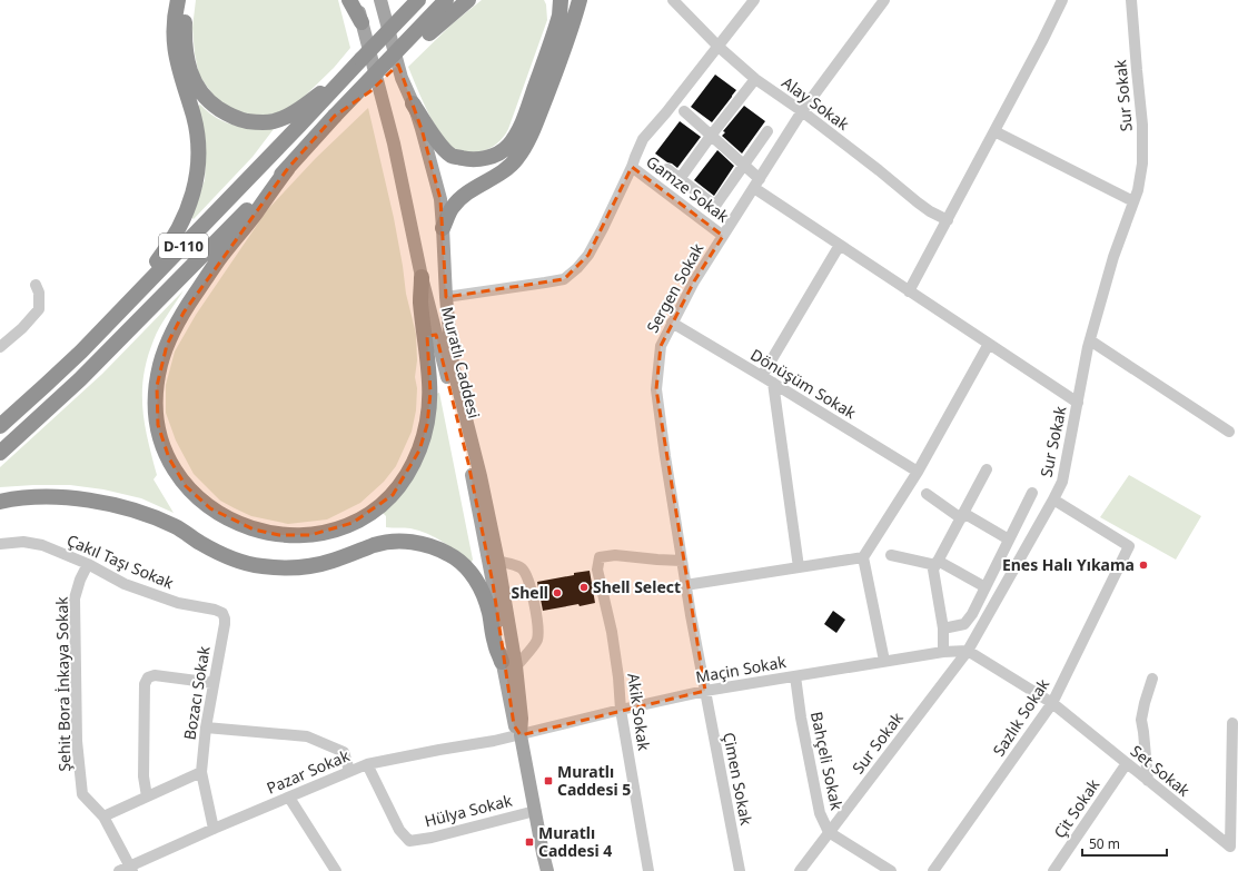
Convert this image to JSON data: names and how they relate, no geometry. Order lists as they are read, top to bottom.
{
  "streets": {
    "highway": ["D-110"],
    "main road": ["Muratlı Caddesi"],
    "street": [
      "Sur Sokak",
      "Alay Sokak",
      "Gamze Sokak",
      "Sergen Sokak",
      "Dönüşüm Sokak",
      "Çakıl Taşı Sokak",
      "Maçin Sokak",
      "Şehit Bora İnkaya Sokak",
      "Bozacı Sokak",
      "Akik Sokak",
      "Sazlık Sokak",
      "Bahçeli Sokak",
      "Set Sokak",
      "Pazar Sokak",
      "Çimen Sokak",
      "Çit Sokak",
      "Hülya Sokak"
    ]
  },
  "crossings": [
    ["Sur Sokak", "Maçin Sokak"],
    ["Sur Sokak", "Sazlık Sokak"],
    ["Sur Sokak", "Bahçeli Sokak"],
    ["Sur Sokak", "Set Sokak"],
    ["Alay Sokak", "Sergen Sokak"],
    ["Gamze Sokak", "Sergen Sokak"],
    ["Sergen Sokak", "Dönüşüm Sokak"],
    ["Sergen Sokak", "Maçin Sokak"],
    ["Sergen Sokak", "Akik Sokak"],
    ["Sergen Sokak", "Çimen Sokak"],
    ["Muratlı Caddesi", "Maçin Sokak"],
    ["Muratlı Caddesi", "Pazar Sokak"],
    ["Muratlı Caddesi", "Hülya Sokak"],
    ["Çakıl Taşı Sokak", "Şehit Bora İnkaya Sokak"],
    ["Çakıl Taşı Sokak", "Bozacı Sokak"],
    ["Maçin Sokak", "Akik Sokak"],
    ["Maçin Sokak", "Bahçeli Sokak"],
    ["Maçin Sokak", "Set Sokak"],
    ["Maçin Sokak", "Pazar Sokak"],
    ["Maçin Sokak", "Çimen Sokak"],
    ["Şehit Bora İnkaya Sokak", "Pazar Sokak"],
    ["Bozacı Sokak", "Pazar Sokak"],
    ["Sazlık Sokak", "Set Sokak"],
    ["Set Sokak", "Çit Sokak"],
    ["Pazar Sokak", "Hülya Sokak"]
  ],
  "places": {
    "other": ["Enes Halı Yıkama", "Shell Select", "Shell"],
    "transit": ["Muratlı Caddesi 5", "Muratlı Caddesi 4"]
  },
  "scale_bar": "50 m"
}
